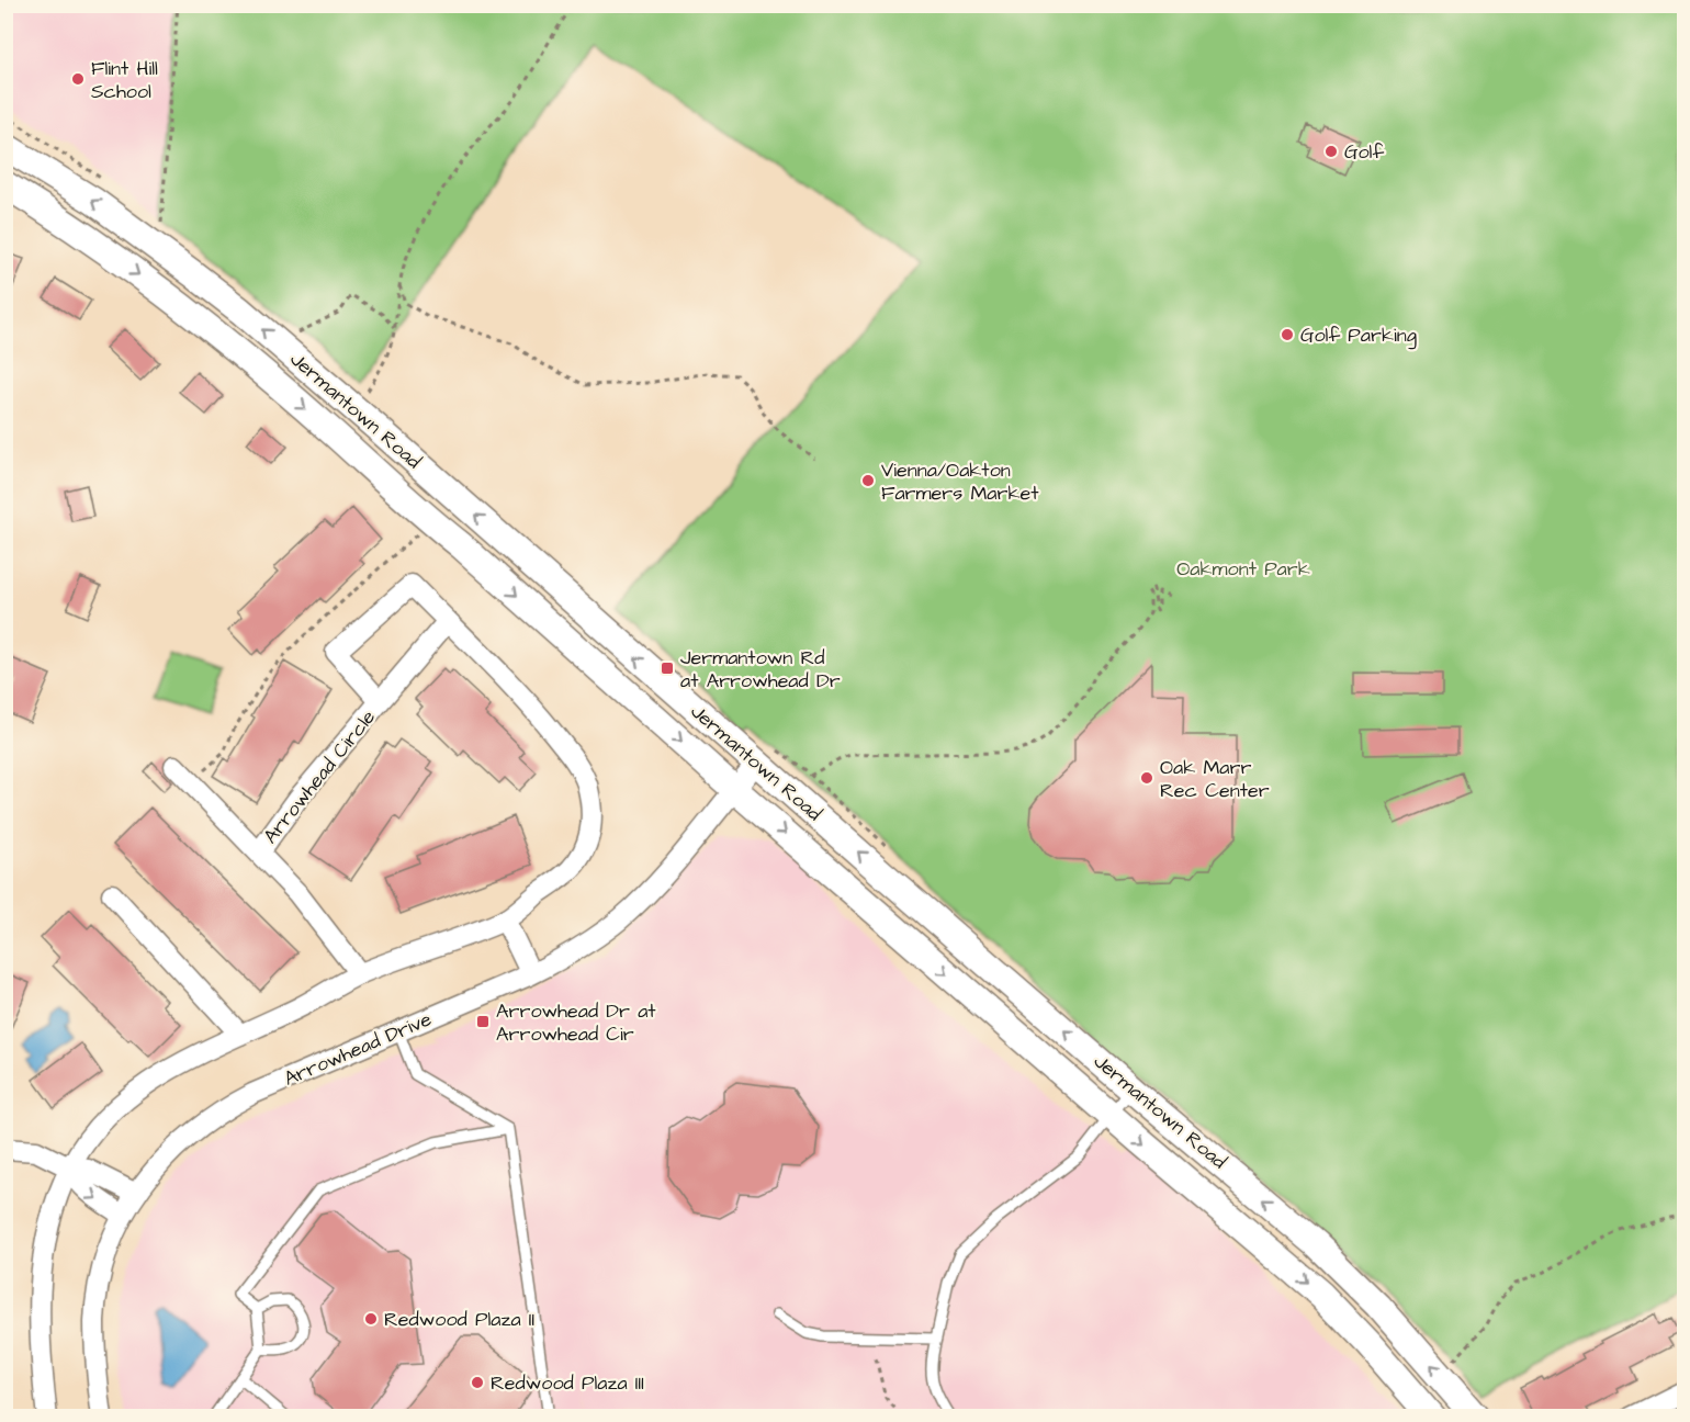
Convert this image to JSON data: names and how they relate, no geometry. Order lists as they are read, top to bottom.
{
  "streets": {
    "main road": ["Jermantown Road"],
    "street": ["Arrowhead Circle", "Arrowhead Drive"]
  },
  "crossings": [
    ["Jermantown Road", "Arrowhead Drive"]
  ],
  "parks": ["Oakmont Park"],
  "places": {
    "other": [
      "Flint Hill School",
      "Golf",
      "Golf Parking",
      "Vienna/Oakton Farmers Market",
      "Oak Marr Rec Center",
      "Redwood Plaza II",
      "Redwood Plaza III"
    ],
    "transit": ["Jermantown Rd at Arrowhead Dr", "Arrowhead Dr at Arrowhead Cir"]
  }
}
